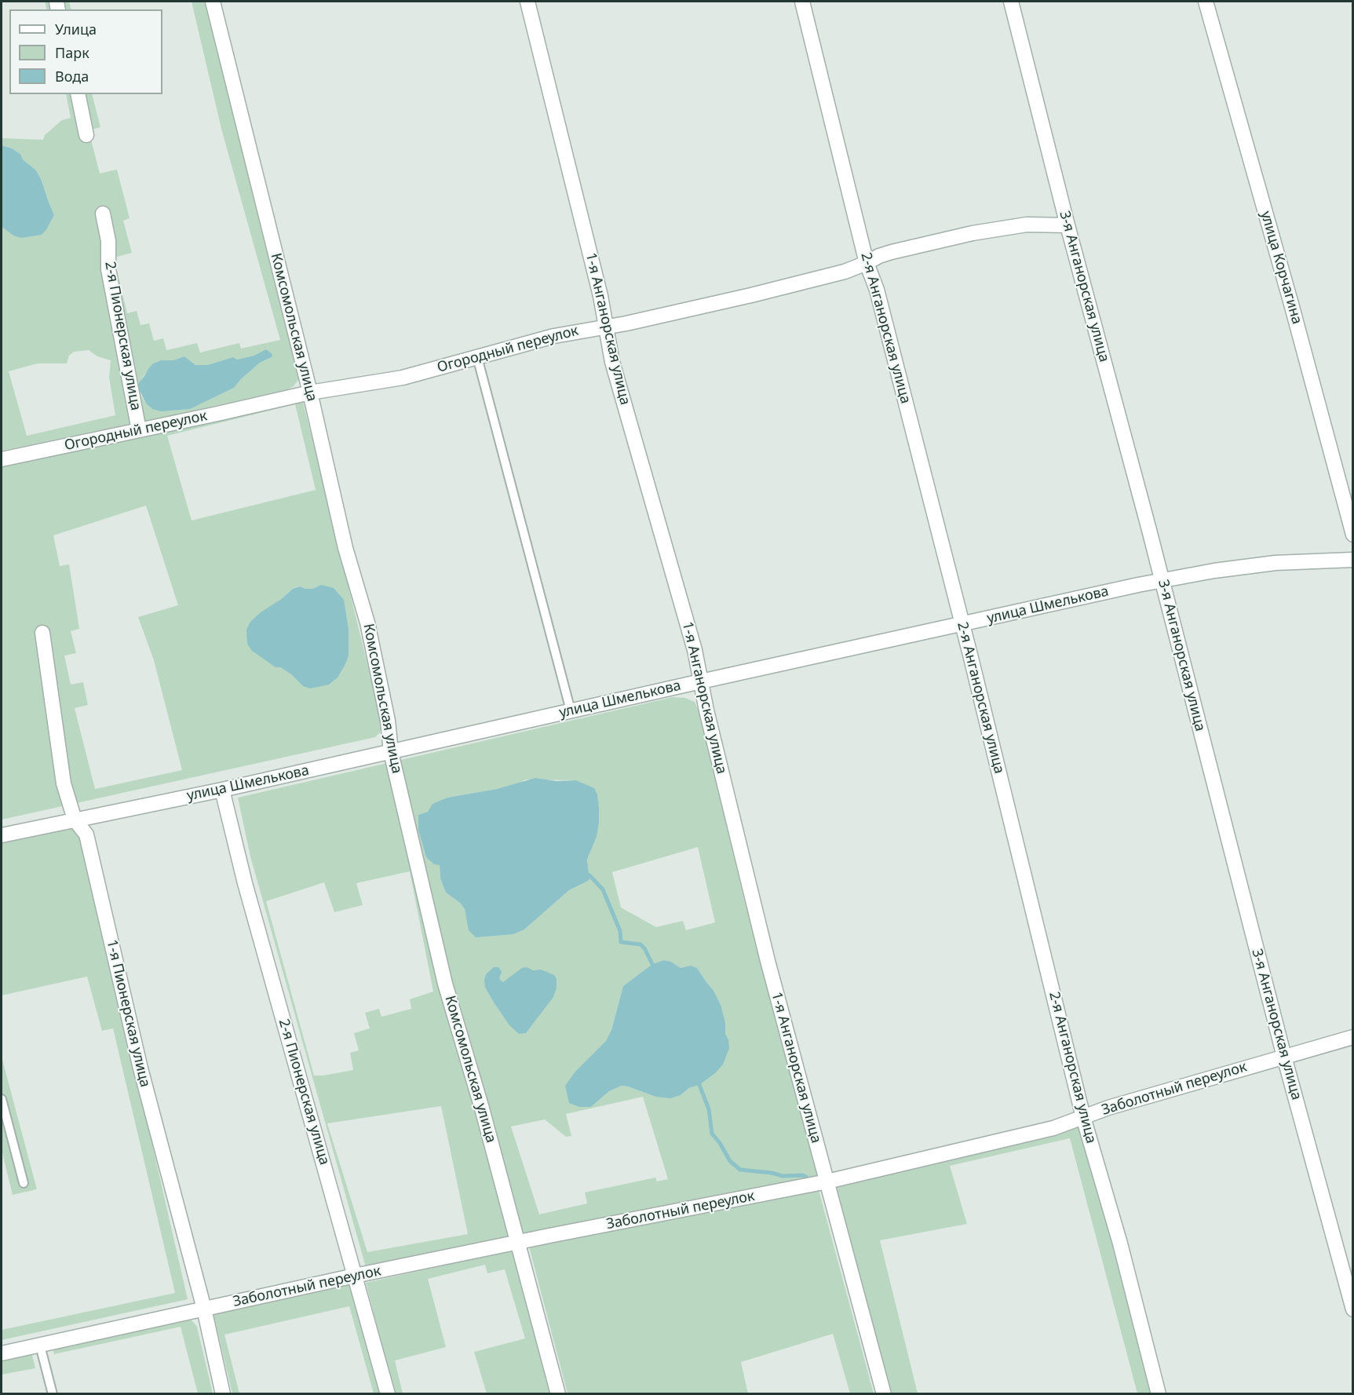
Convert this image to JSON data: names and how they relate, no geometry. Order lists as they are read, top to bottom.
{
  "streets": {
    "street": [
      "улица Корчагина",
      "3-я Анганорская улица",
      "Комсомольская улица",
      "2-я Анганорская улица",
      "1-я Анганорская улица",
      "2-я Пионерская улица",
      "Огородный переулок",
      "улица Шмелькова",
      "1-я Пионерская улица",
      "Заболотный переулок"
    ]
  },
  "crossings": [
    ["3-я Анганорская улица", "Огородный переулок"],
    ["3-я Анганорская улица", "улица Шмелькова"],
    ["3-я Анганорская улица", "Заболотный переулок"],
    ["Комсомольская улица", "Огородный переулок"],
    ["Комсомольская улица", "улица Шмелькова"],
    ["Комсомольская улица", "Заболотный переулок"],
    ["2-я Анганорская улица", "Огородный переулок"],
    ["2-я Анганорская улица", "улица Шмелькова"],
    ["2-я Анганорская улица", "Заболотный переулок"],
    ["1-я Анганорская улица", "Огородный переулок"],
    ["1-я Анганорская улица", "улица Шмелькова"],
    ["1-я Анганорская улица", "Заболотный переулок"],
    ["2-я Пионерская улица", "Огородный переулок"],
    ["2-я Пионерская улица", "улица Шмелькова"],
    ["2-я Пионерская улица", "Заболотный переулок"],
    ["улица Шмелькова", "1-я Пионерская улица"],
    ["1-я Пионерская улица", "Заболотный переулок"]
  ],
  "legend": ["Улица", "Парк", "Вода"]
}
